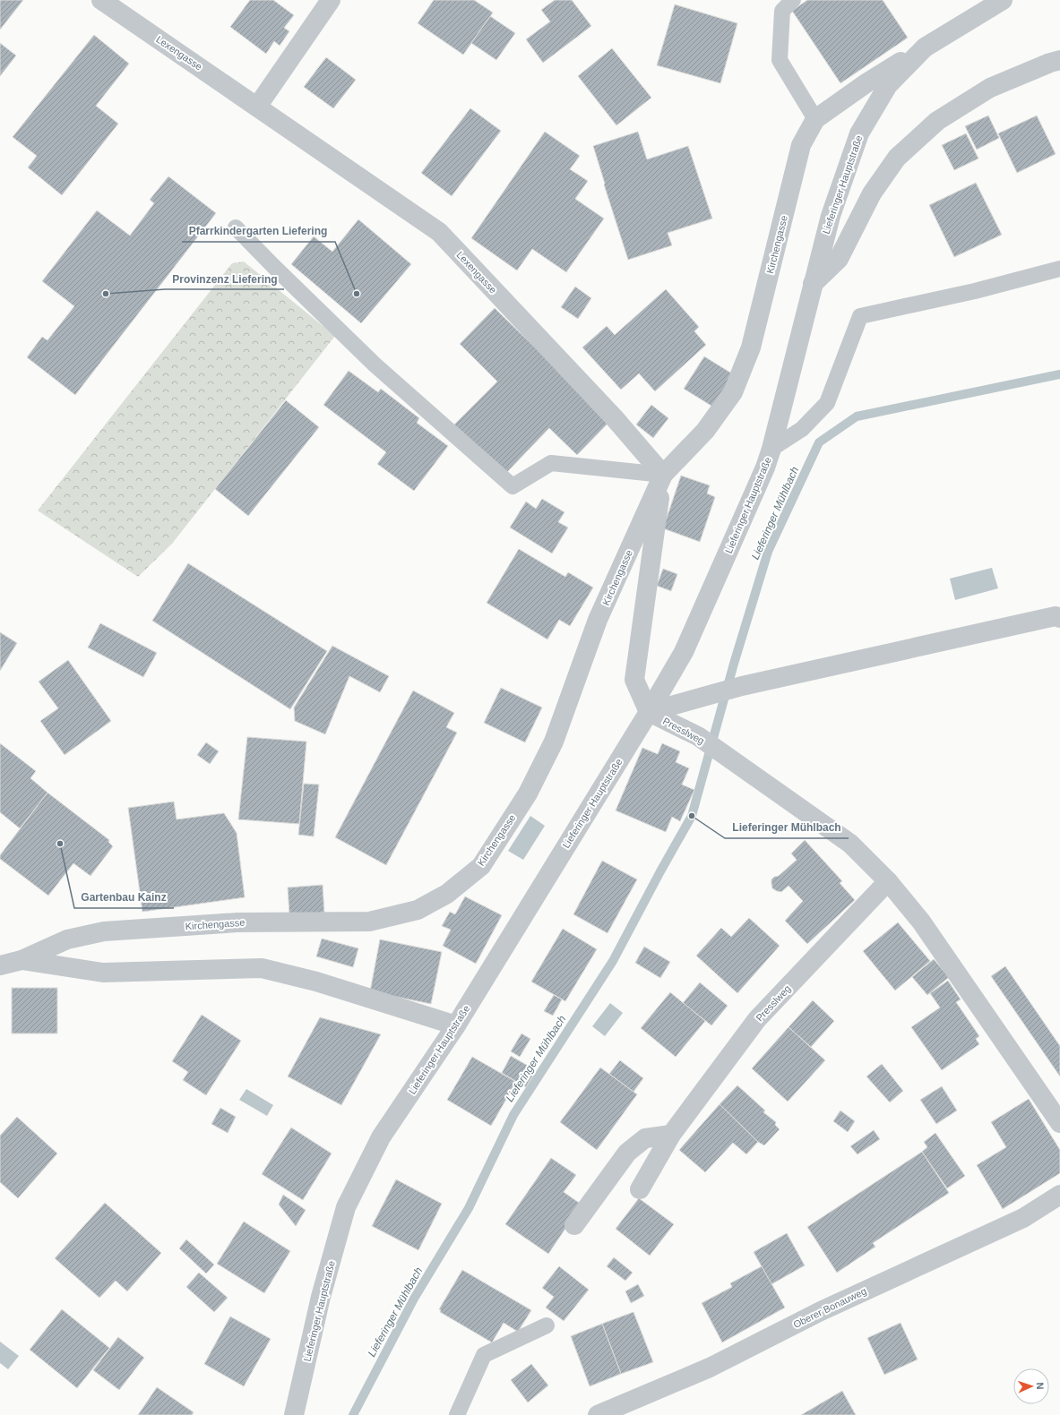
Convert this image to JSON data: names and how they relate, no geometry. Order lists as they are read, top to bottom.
{
  "streets": {
    "street": [
      "Lexengasse",
      "Lieferinger Hauptstraße",
      "Kirchengasse",
      "Presslweg",
      "Oberer Bonauweg"
    ]
  },
  "crossings": [
    ["Lexengasse", "Kirchengasse"],
    ["Lieferinger Hauptstraße", "Kirchengasse"],
    ["Lieferinger Hauptstraße", "Presslweg"]
  ],
  "water": ["Lieferinger Mühlbach"],
  "places": [
    "Provinzenz Liefering",
    "Pfarrkindergarten Liefering",
    "Lieferinger Mühlbach",
    "Gartenbau Kainz"
  ],
  "north": "right"
}
